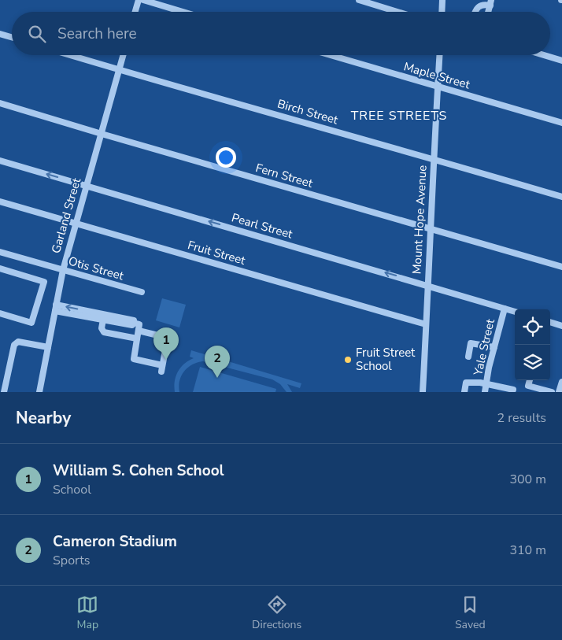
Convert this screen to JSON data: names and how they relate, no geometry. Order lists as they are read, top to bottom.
{
  "streets": {
    "street": [
      "Maple Street",
      "Birch Street",
      "Fern Street",
      "Garland Street",
      "Mount Hope Avenue",
      "Pearl Street",
      "Fruit Street",
      "Otis Street",
      "Yale Street"
    ]
  },
  "crossings": [
    ["Maple Street", "Mount Hope Avenue"],
    ["Birch Street", "Garland Street"],
    ["Birch Street", "Mount Hope Avenue"],
    ["Fern Street", "Garland Street"],
    ["Fern Street", "Mount Hope Avenue"],
    ["Garland Street", "Pearl Street"],
    ["Garland Street", "Fruit Street"],
    ["Garland Street", "Otis Street"],
    ["Mount Hope Avenue", "Pearl Street"],
    ["Mount Hope Avenue", "Fruit Street"],
    ["Pearl Street", "Yale Street"]
  ],
  "one_way": ["Pearl Street"],
  "districts": ["TREE STREETS"],
  "places": ["Fruit Street School"],
  "page": {
    "search": "Search here",
    "pins": ["1", "2"],
    "heading": ["Nearby", "2 results"],
    "list": [
      {
        "mark": "1",
        "name": "William S. Cohen School",
        "note": "School",
        "value": "300 m"
      },
      {
        "mark": "2",
        "name": "Cameron Stadium",
        "note": "Sports",
        "value": "310 m"
      }
    ],
    "nav": ["Map", "Directions", "Saved"]
  }
}
